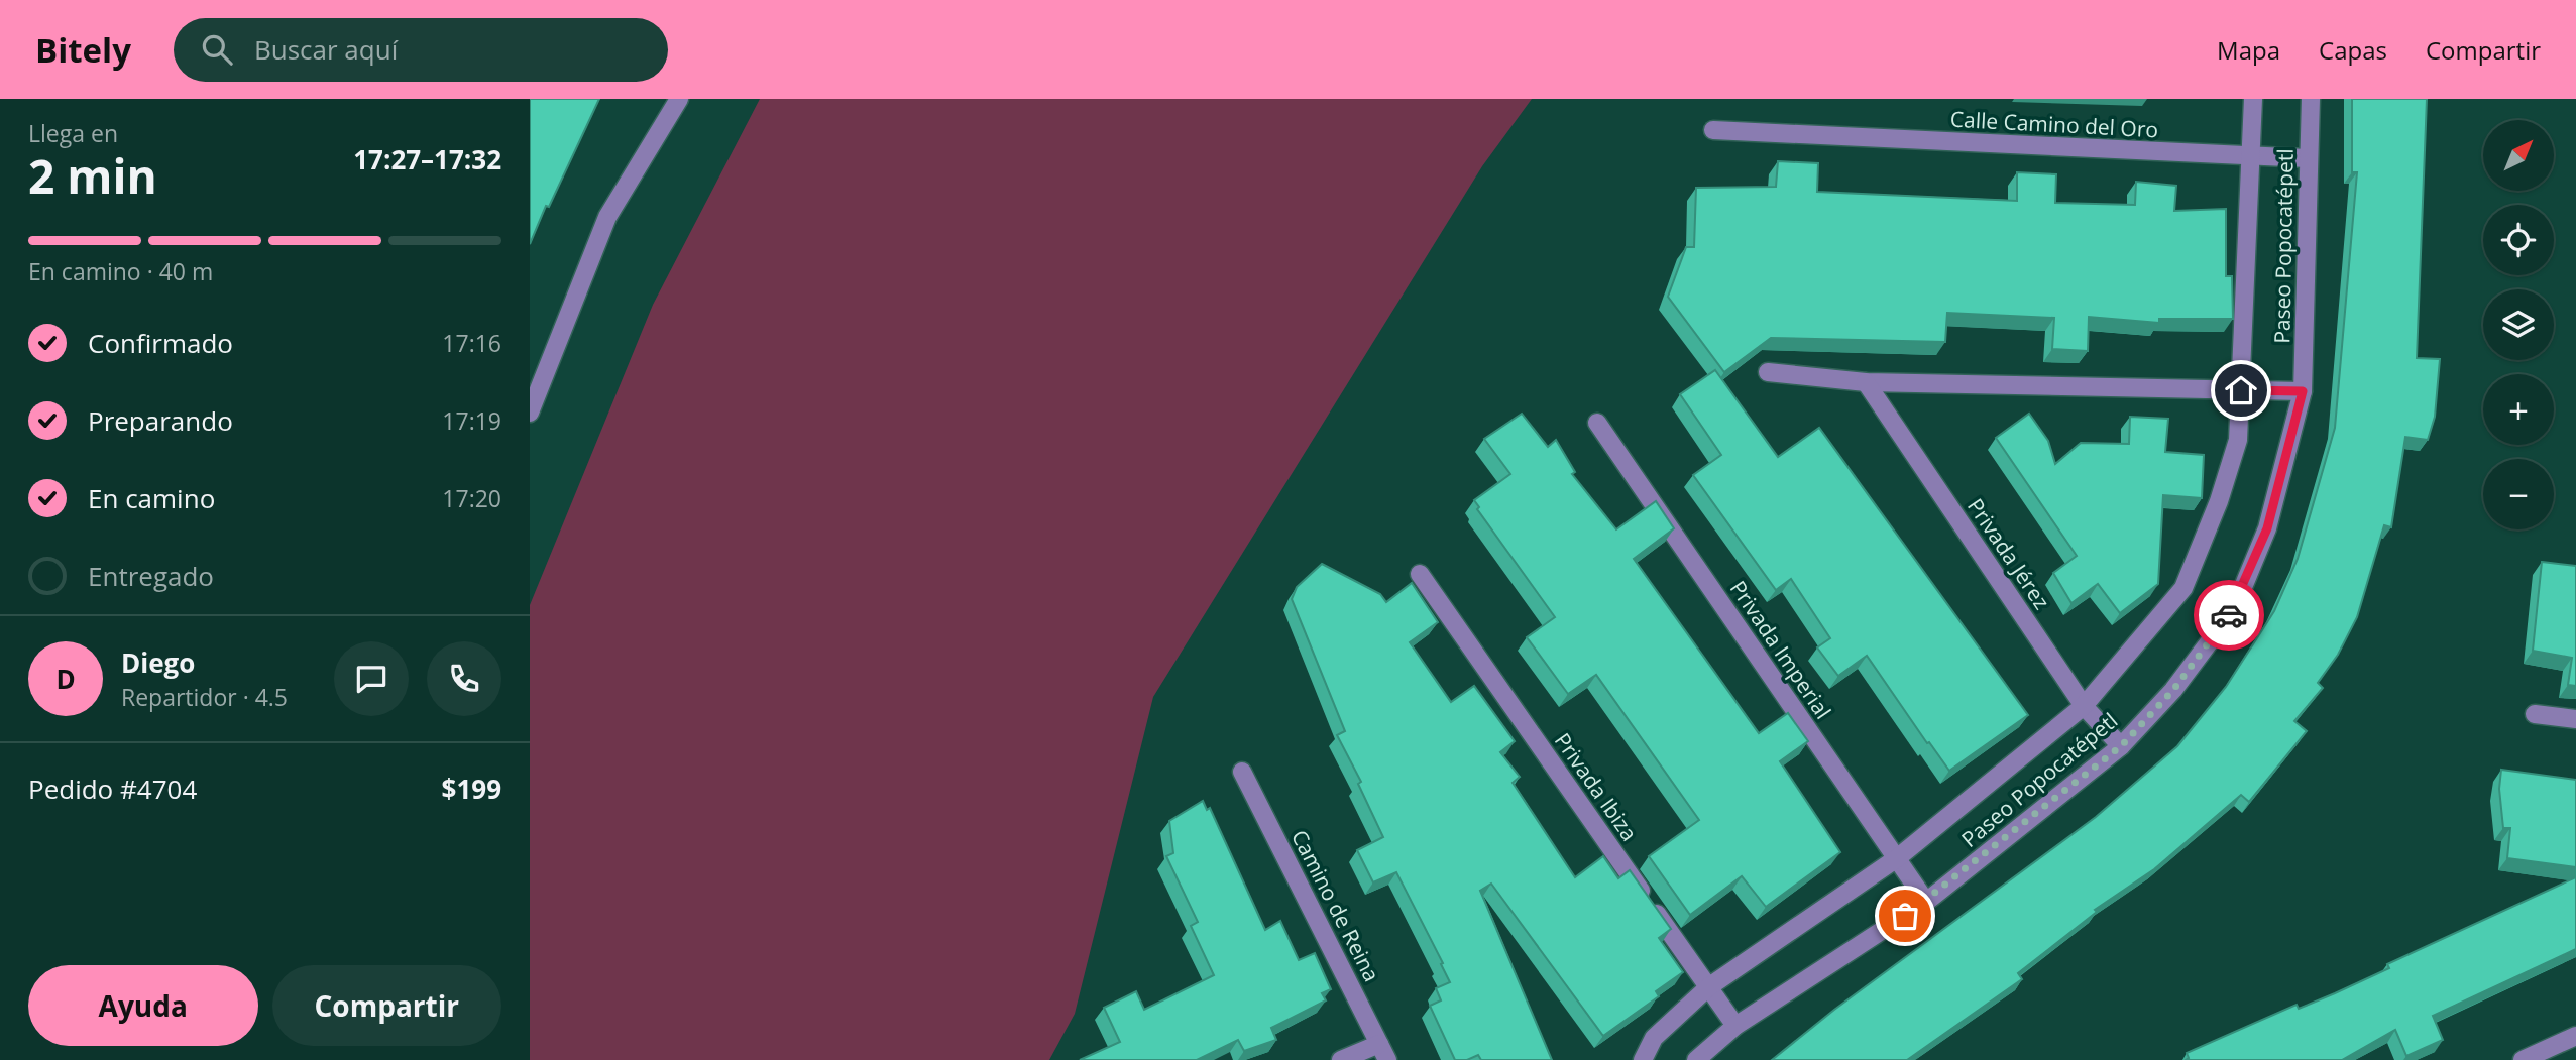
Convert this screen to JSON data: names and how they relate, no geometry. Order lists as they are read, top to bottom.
{
  "streets": {
    "street": [
      "Calle Camino del Oro",
      "Paseo Popocatépetl",
      "Privada Jérez",
      "Privada Imperial",
      "Privada Ibiza",
      "Camino de Reina"
    ]
  },
  "crossings": [
    ["Calle Camino del Oro", "Paseo Popocatépetl"],
    ["Paseo Popocatépetl", "Privada Jérez"],
    ["Paseo Popocatépetl", "Privada Imperial"],
    ["Paseo Popocatépetl", "Privada Ibiza"]
  ],
  "north": "top right",
  "page": {
    "header": "Bitely",
    "search": "Buscar aquí",
    "nav": ["Mapa", "Capas", "Compartir"],
    "heading": ["2 min", "Llega en", "17:27–17:32"],
    "panel": [
      "Diego",
      "Repartidor · 4.5",
      "Pedido #4704",
      "$199"
    ],
    "map_buttons": ["+", "−"],
    "bar": "En camino · 40 m",
    "list": [
      ["Confirmado", "17:16"],
      ["Preparando", "17:19"],
      ["En camino", "17:20"],
      "Entregado"
    ],
    "round": "D",
    "buttons": ["Ayuda", "Compartir"]
  }
}
